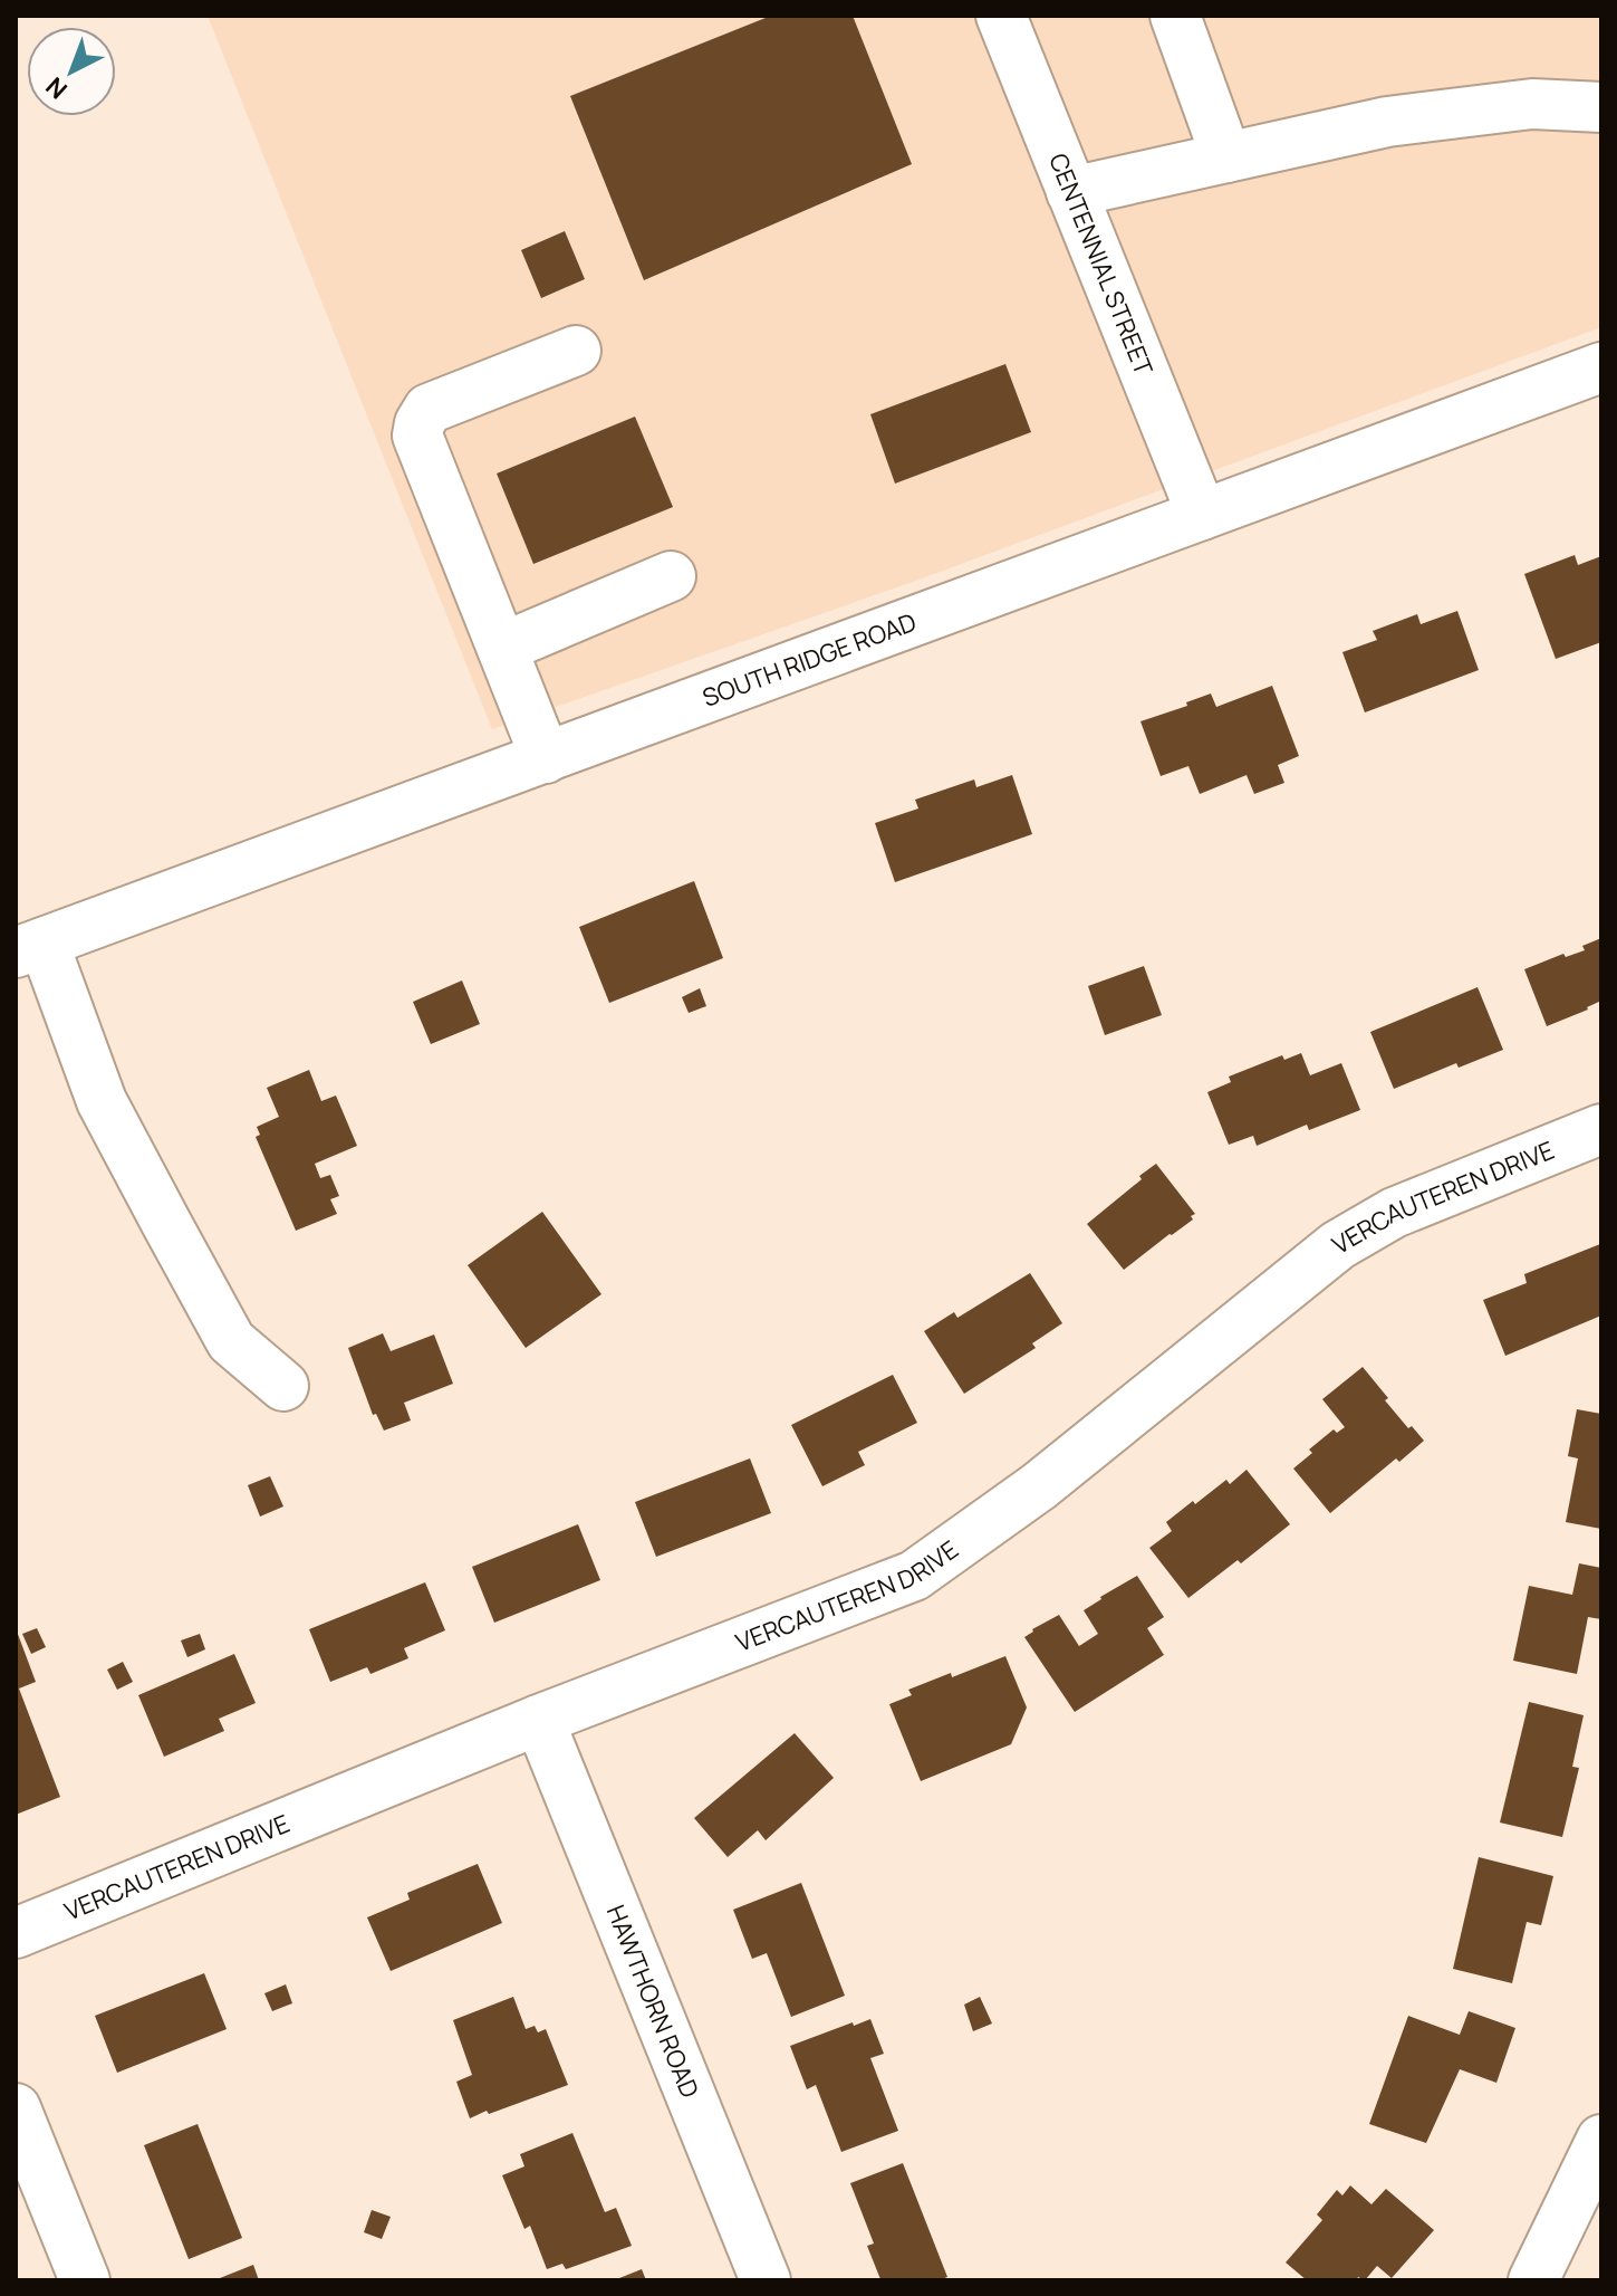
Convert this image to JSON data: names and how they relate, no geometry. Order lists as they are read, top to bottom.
{
  "streets": {
    "street": [
      "CENTENNIAL STREET",
      "SOUTH RIDGE ROAD",
      "VERCAUTEREN DRIVE",
      "HAWTHORN ROAD"
    ]
  },
  "crossings": [
    ["CENTENNIAL STREET", "SOUTH RIDGE ROAD"],
    ["VERCAUTEREN DRIVE", "HAWTHORN ROAD"]
  ],
  "north": "bottom left"
}
